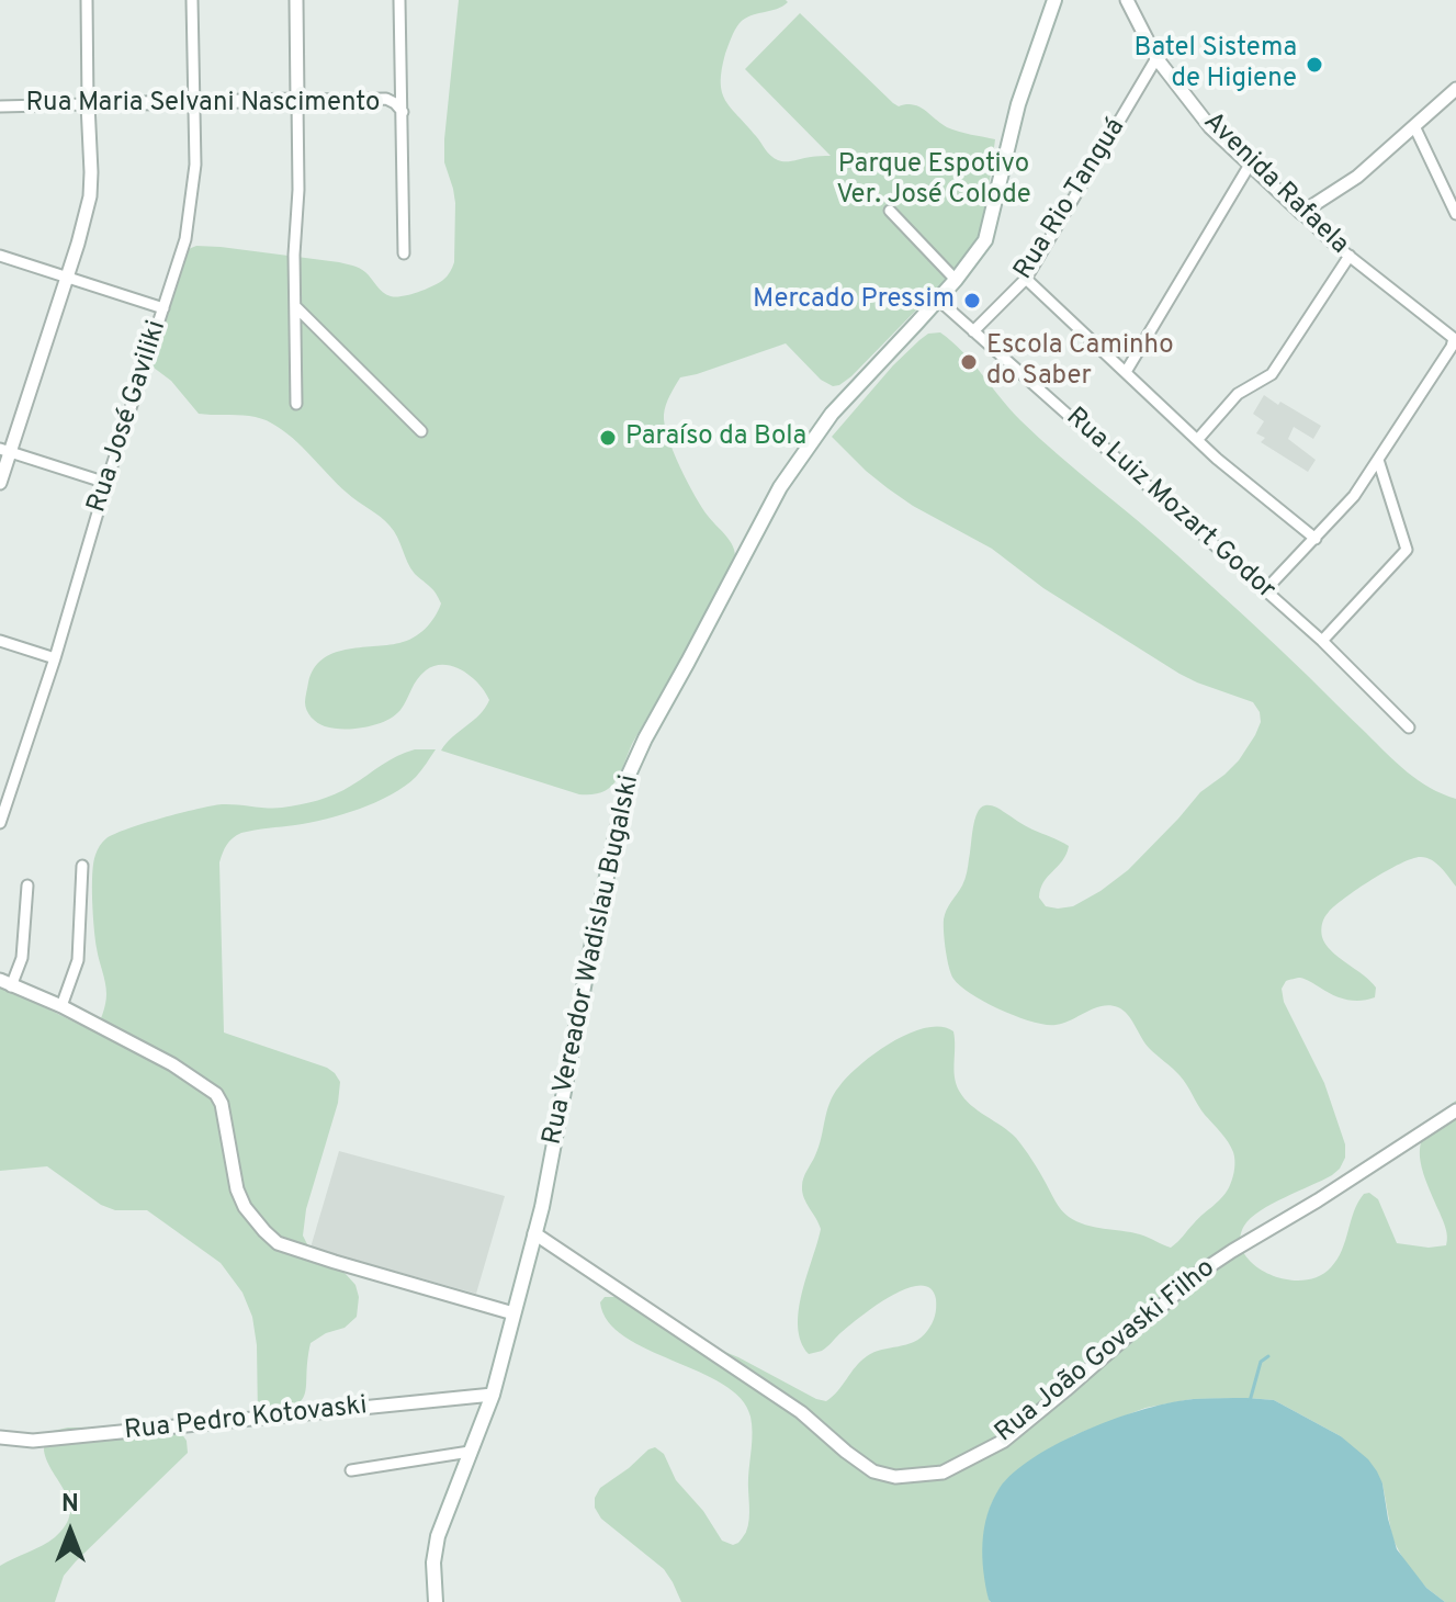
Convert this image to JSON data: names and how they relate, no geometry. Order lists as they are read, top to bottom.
{
  "streets": {
    "main road": ["Rua Vereador Wadislau Bugalski"],
    "street": [
      "Rua Maria Selvani Nascimento",
      "Avenida Rafaela",
      "Rua Rio Tanguá",
      "Rua José Gaviliki",
      "Rua Luiz Mozart Godor",
      "Rua João Govaski Filho",
      "Rua Pedro Kotovaski"
    ]
  },
  "crossings": [
    ["Rua Maria Selvani Nascimento", "Rua José Gaviliki"],
    ["Avenida Rafaela", "Rua Rio Tanguá"],
    ["Rua Rio Tanguá", "Rua Luiz Mozart Godor"],
    ["Rua Luiz Mozart Godor", "Rua Vereador Wadislau Bugalski"],
    ["Rua Vereador Wadislau Bugalski", "Rua João Govaski Filho"],
    ["Rua Vereador Wadislau Bugalski", "Rua Pedro Kotovaski"]
  ],
  "parks": ["Parque Espotivo Ver. José Colode"],
  "places": [
    "Batel Sistema de Higiene",
    "Mercado Pressim",
    "Escola Caminho do Saber",
    "Paraíso da Bola"
  ],
  "north": "top"
}
